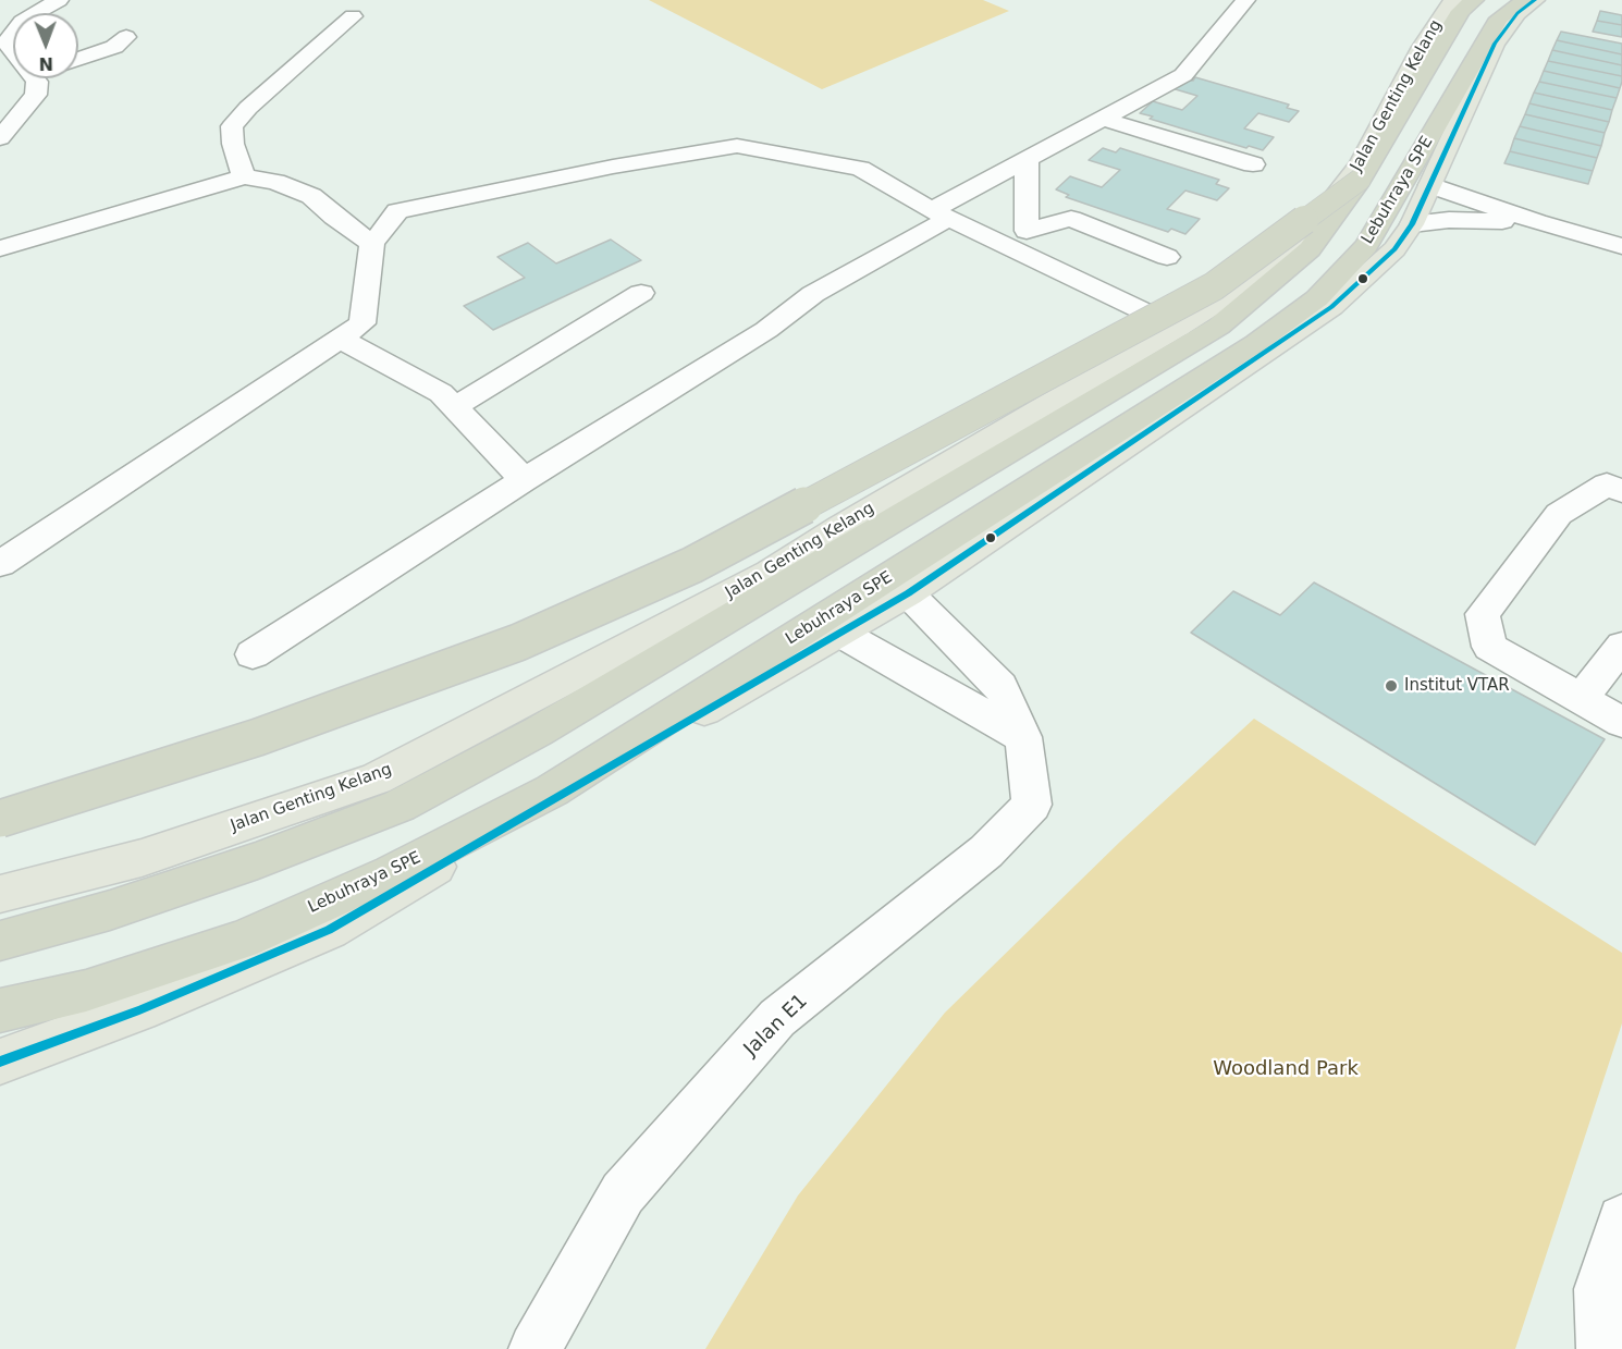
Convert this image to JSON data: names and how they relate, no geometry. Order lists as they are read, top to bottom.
{
  "streets": {
    "highway": ["Lebuhraya SPE"],
    "main road": ["Jalan Genting Kelang"],
    "street": ["Jalan E1"]
  },
  "parks": ["Woodland Park"],
  "places": ["Institut VTAR"],
  "north": "bottom"
}
